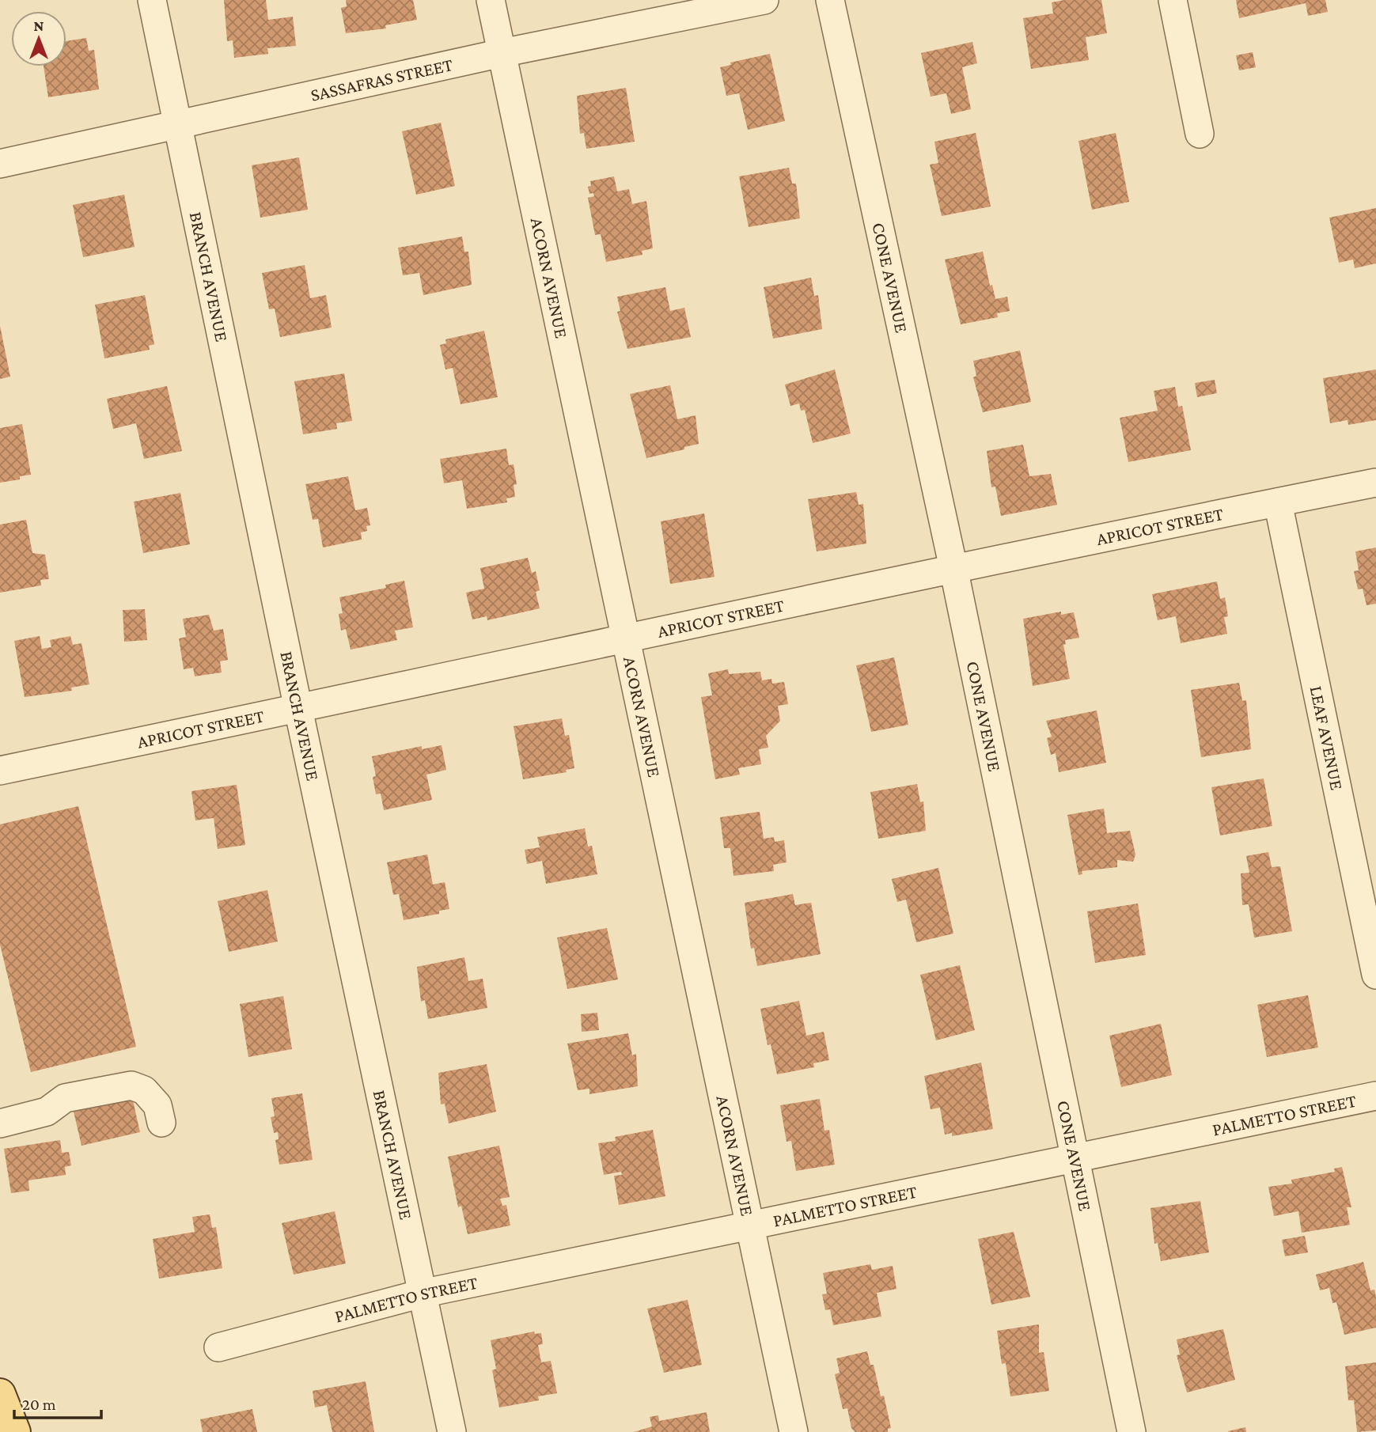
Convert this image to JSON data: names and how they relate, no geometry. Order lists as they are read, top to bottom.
{
  "streets": {
    "street": [
      "SASSAFRAS STREET",
      "BRANCH AVENUE",
      "ACORN AVENUE",
      "CONE AVENUE",
      "APRICOT STREET",
      "LEAF AVENUE",
      "PALMETTO STREET"
    ]
  },
  "crossings": [
    ["SASSAFRAS STREET", "BRANCH AVENUE"],
    ["SASSAFRAS STREET", "ACORN AVENUE"],
    ["BRANCH AVENUE", "APRICOT STREET"],
    ["BRANCH AVENUE", "PALMETTO STREET"],
    ["ACORN AVENUE", "APRICOT STREET"],
    ["ACORN AVENUE", "PALMETTO STREET"],
    ["CONE AVENUE", "APRICOT STREET"],
    ["CONE AVENUE", "PALMETTO STREET"],
    ["APRICOT STREET", "LEAF AVENUE"]
  ],
  "scale_bar": "20 m",
  "north": "top"
}
